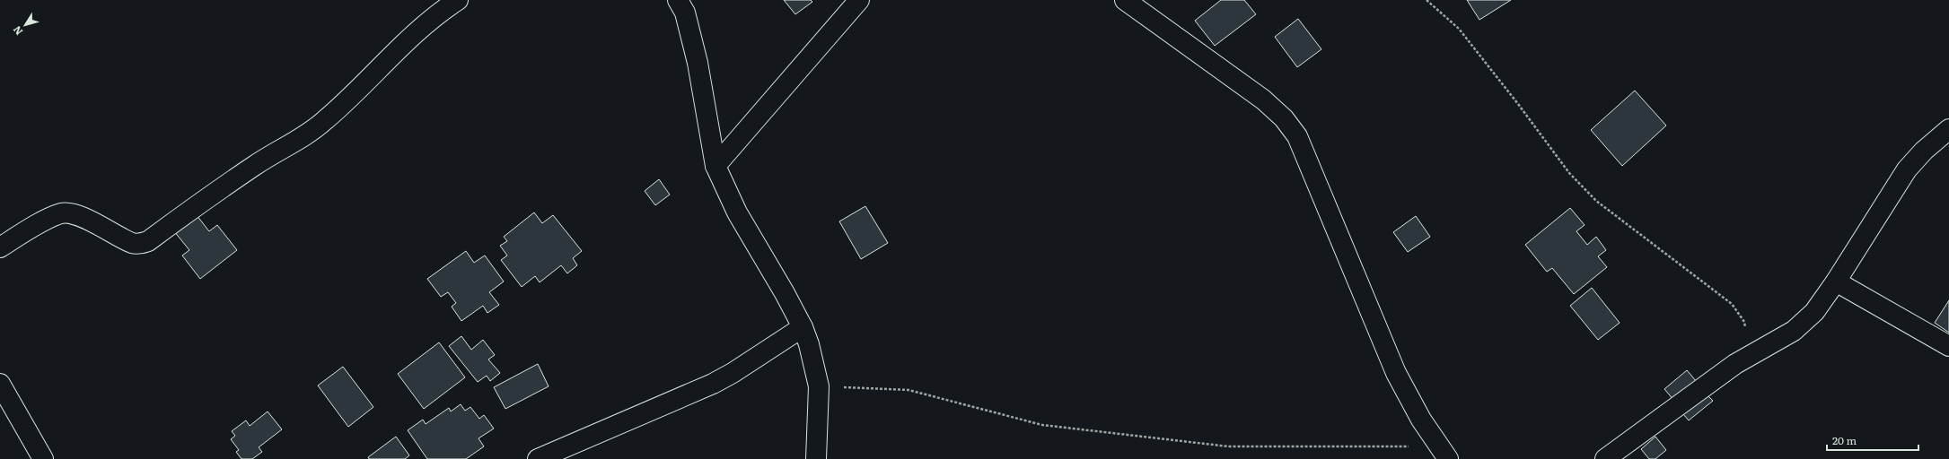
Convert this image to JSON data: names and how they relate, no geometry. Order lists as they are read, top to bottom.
{
  "scale_bar": "20 m",
  "north": "bottom left"
}
